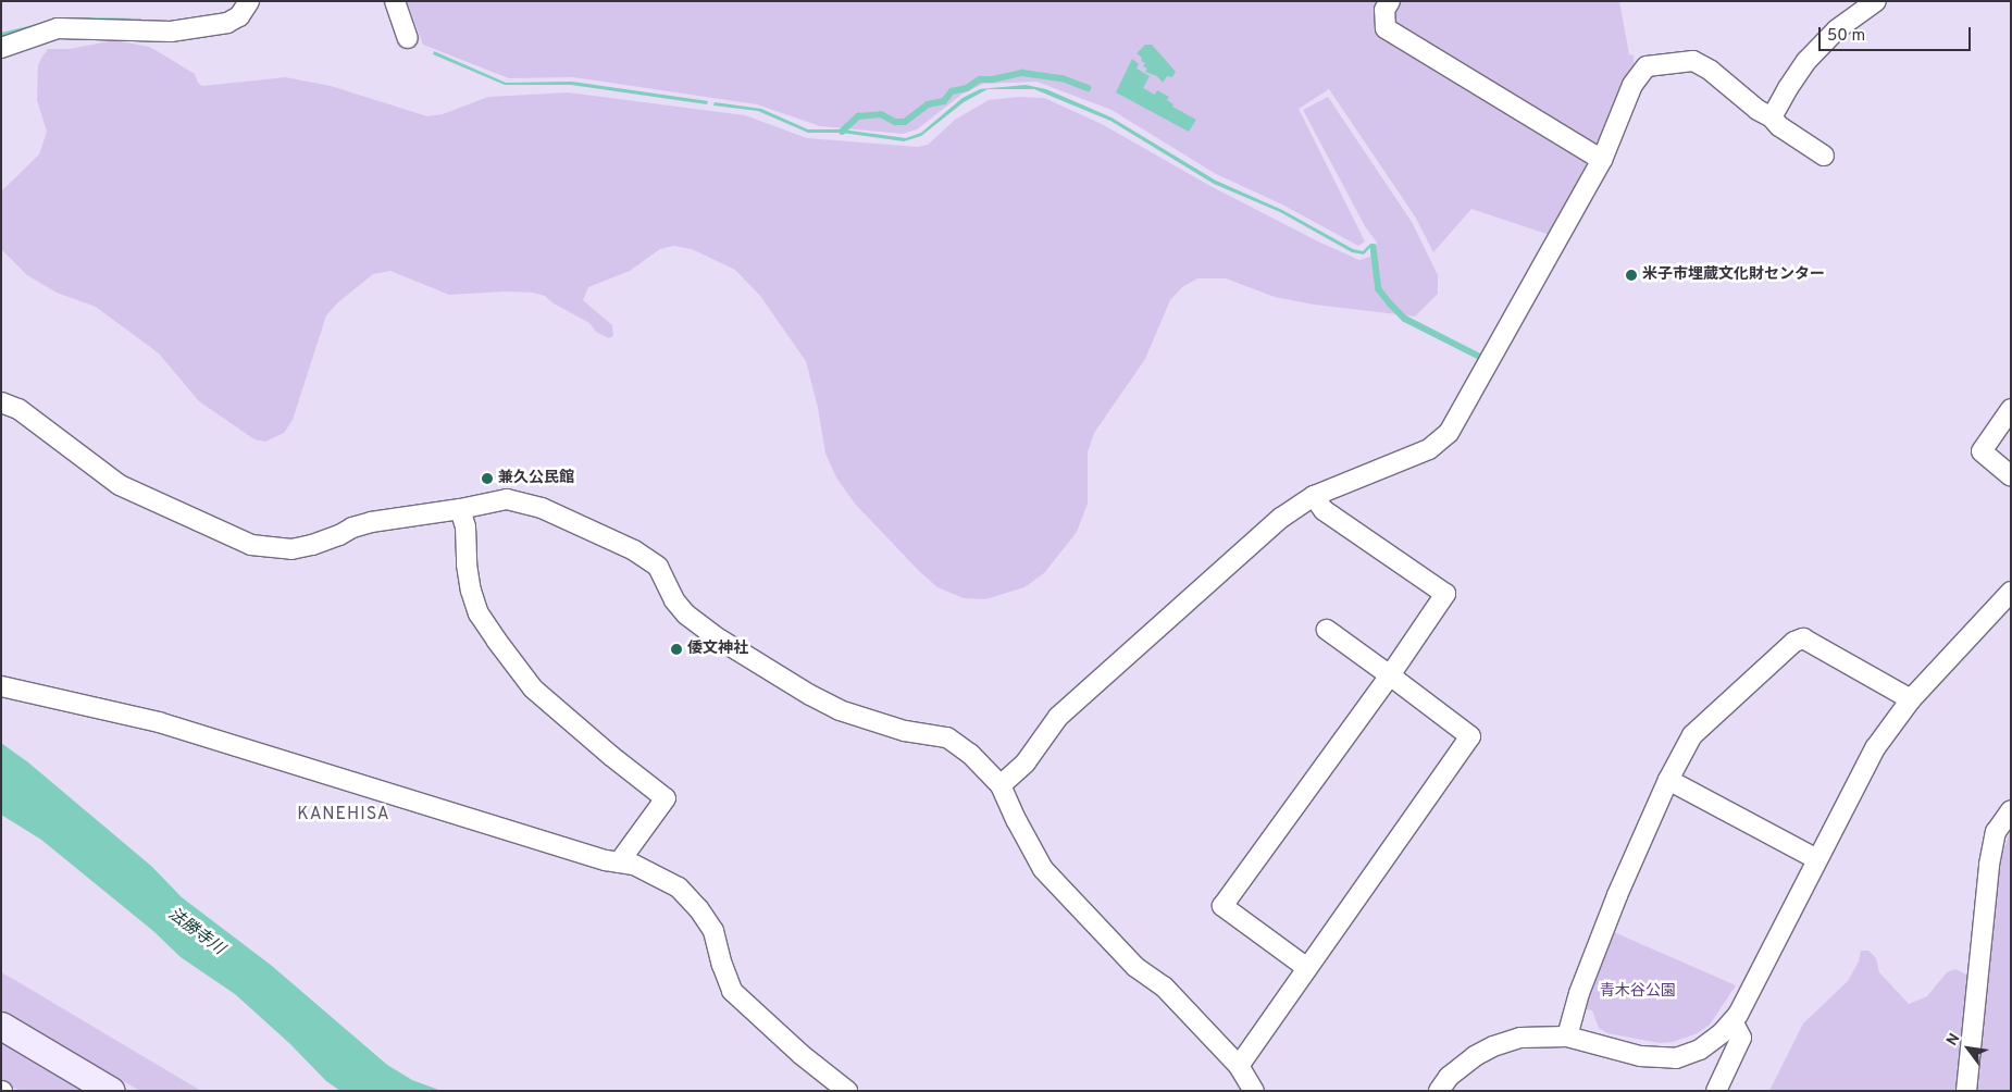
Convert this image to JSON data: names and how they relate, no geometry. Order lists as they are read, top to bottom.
{
  "districts": ["KANEHISA"],
  "water": ["法勝寺川"],
  "parks": ["青木谷公園"],
  "places": ["米子市埋蔵文化財センター", "兼久公民館", "倭文神社"],
  "scale_bar": "50 m",
  "north": "top left"
}
